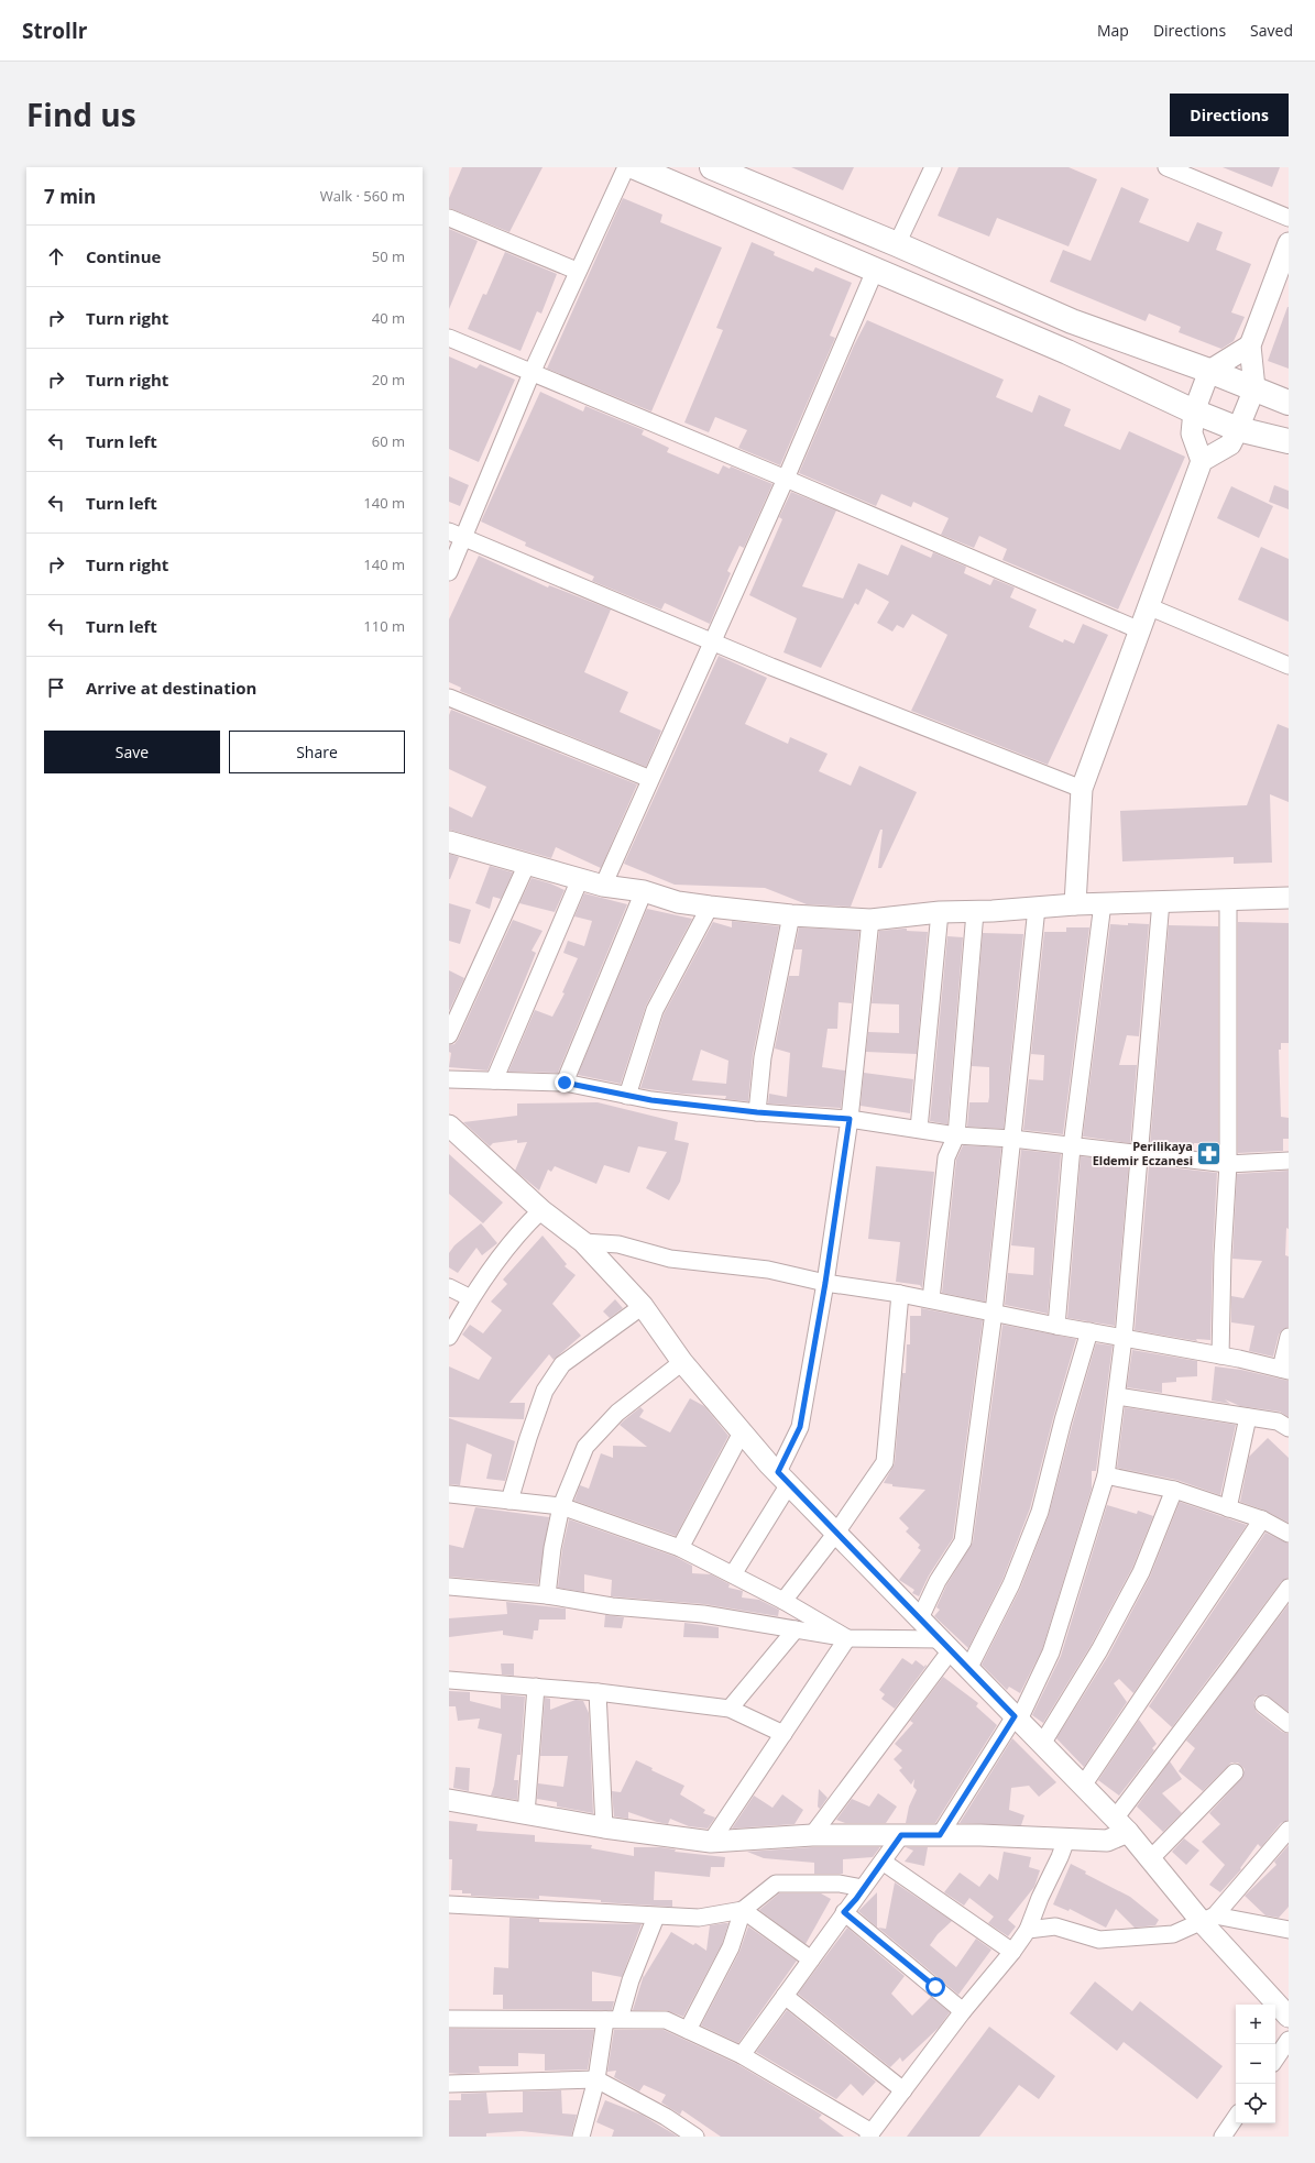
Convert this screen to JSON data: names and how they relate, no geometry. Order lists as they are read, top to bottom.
{
  "places": {
    "pharmacy": ["Perilikaya Eldemir Eczanesi"]
  },
  "page": {
    "header": "Strollr",
    "nav": ["Map", "Directions", "Saved"],
    "title": "Find us",
    "buttons": [
      "Directions",
      ["Save", "Share"]
    ],
    "heading": ["7 min", "Walk · 560 m"],
    "list": [
      ["Continue", "50 m"],
      ["Turn right", "40 m"],
      ["Turn right", "20 m"],
      ["Turn left", "60 m"],
      ["Turn left", "140 m"],
      ["Turn right", "140 m"],
      ["Turn left", "110 m"],
      "Arrive at destination"
    ],
    "map_buttons": ["+", "−"]
  }
}
